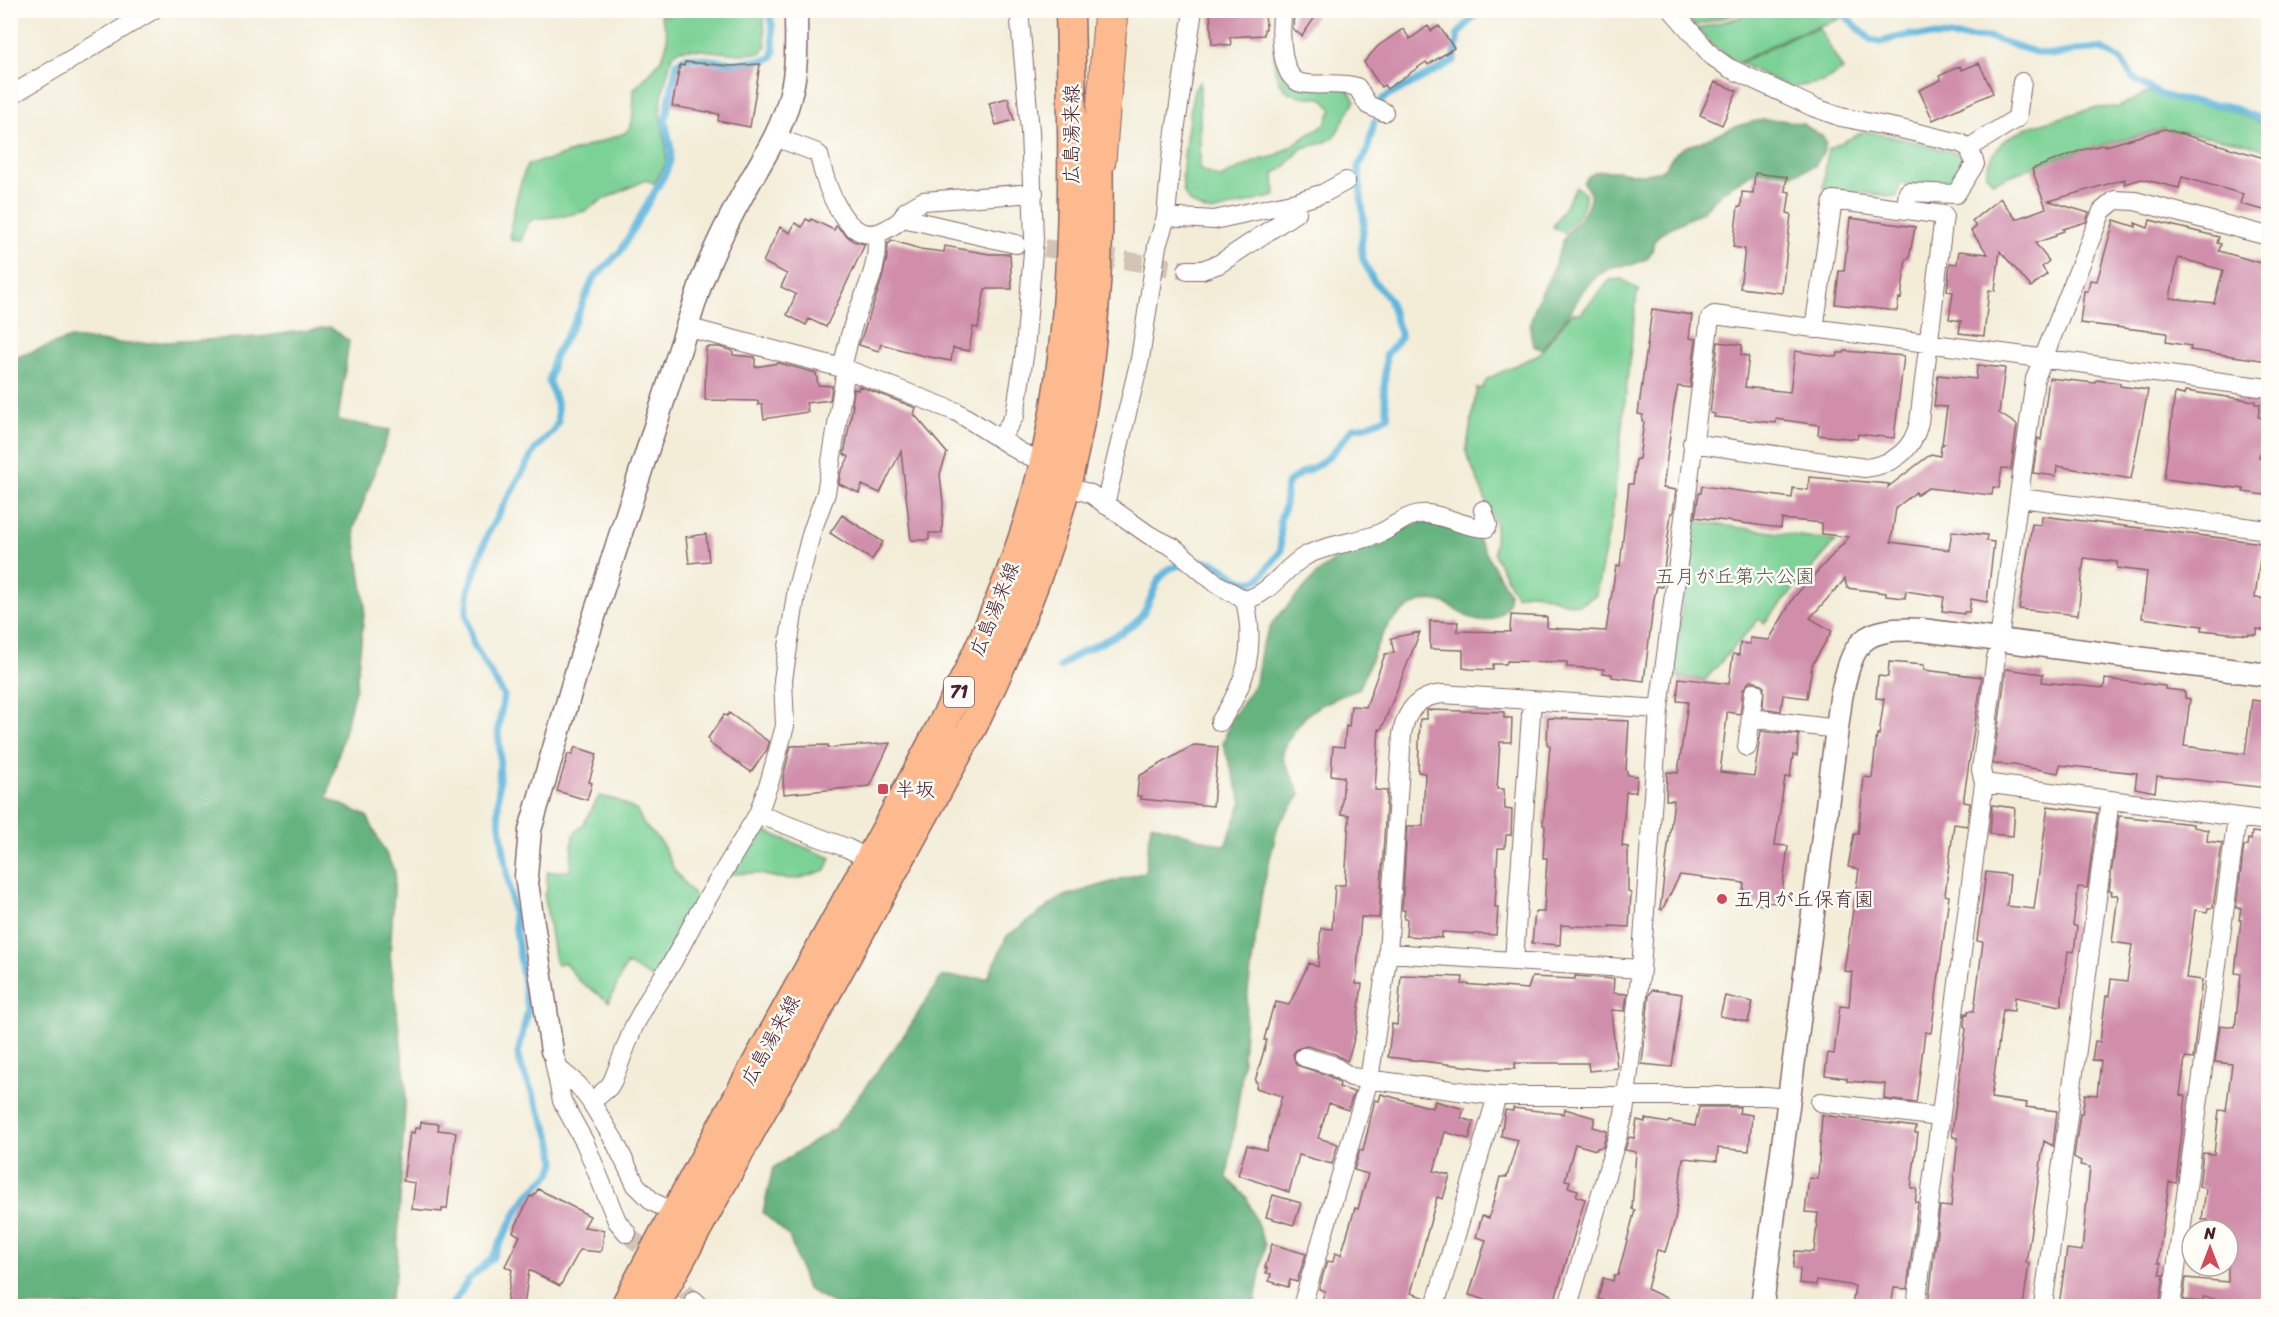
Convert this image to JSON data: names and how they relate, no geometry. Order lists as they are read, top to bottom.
{
  "streets": {
    "main road": ["広島湯来線", "71"]
  },
  "parks": ["五月が丘第六公園"],
  "places": {
    "transit": ["半坂"],
    "other": ["五月が丘保育園"]
  },
  "north": "top"
}
